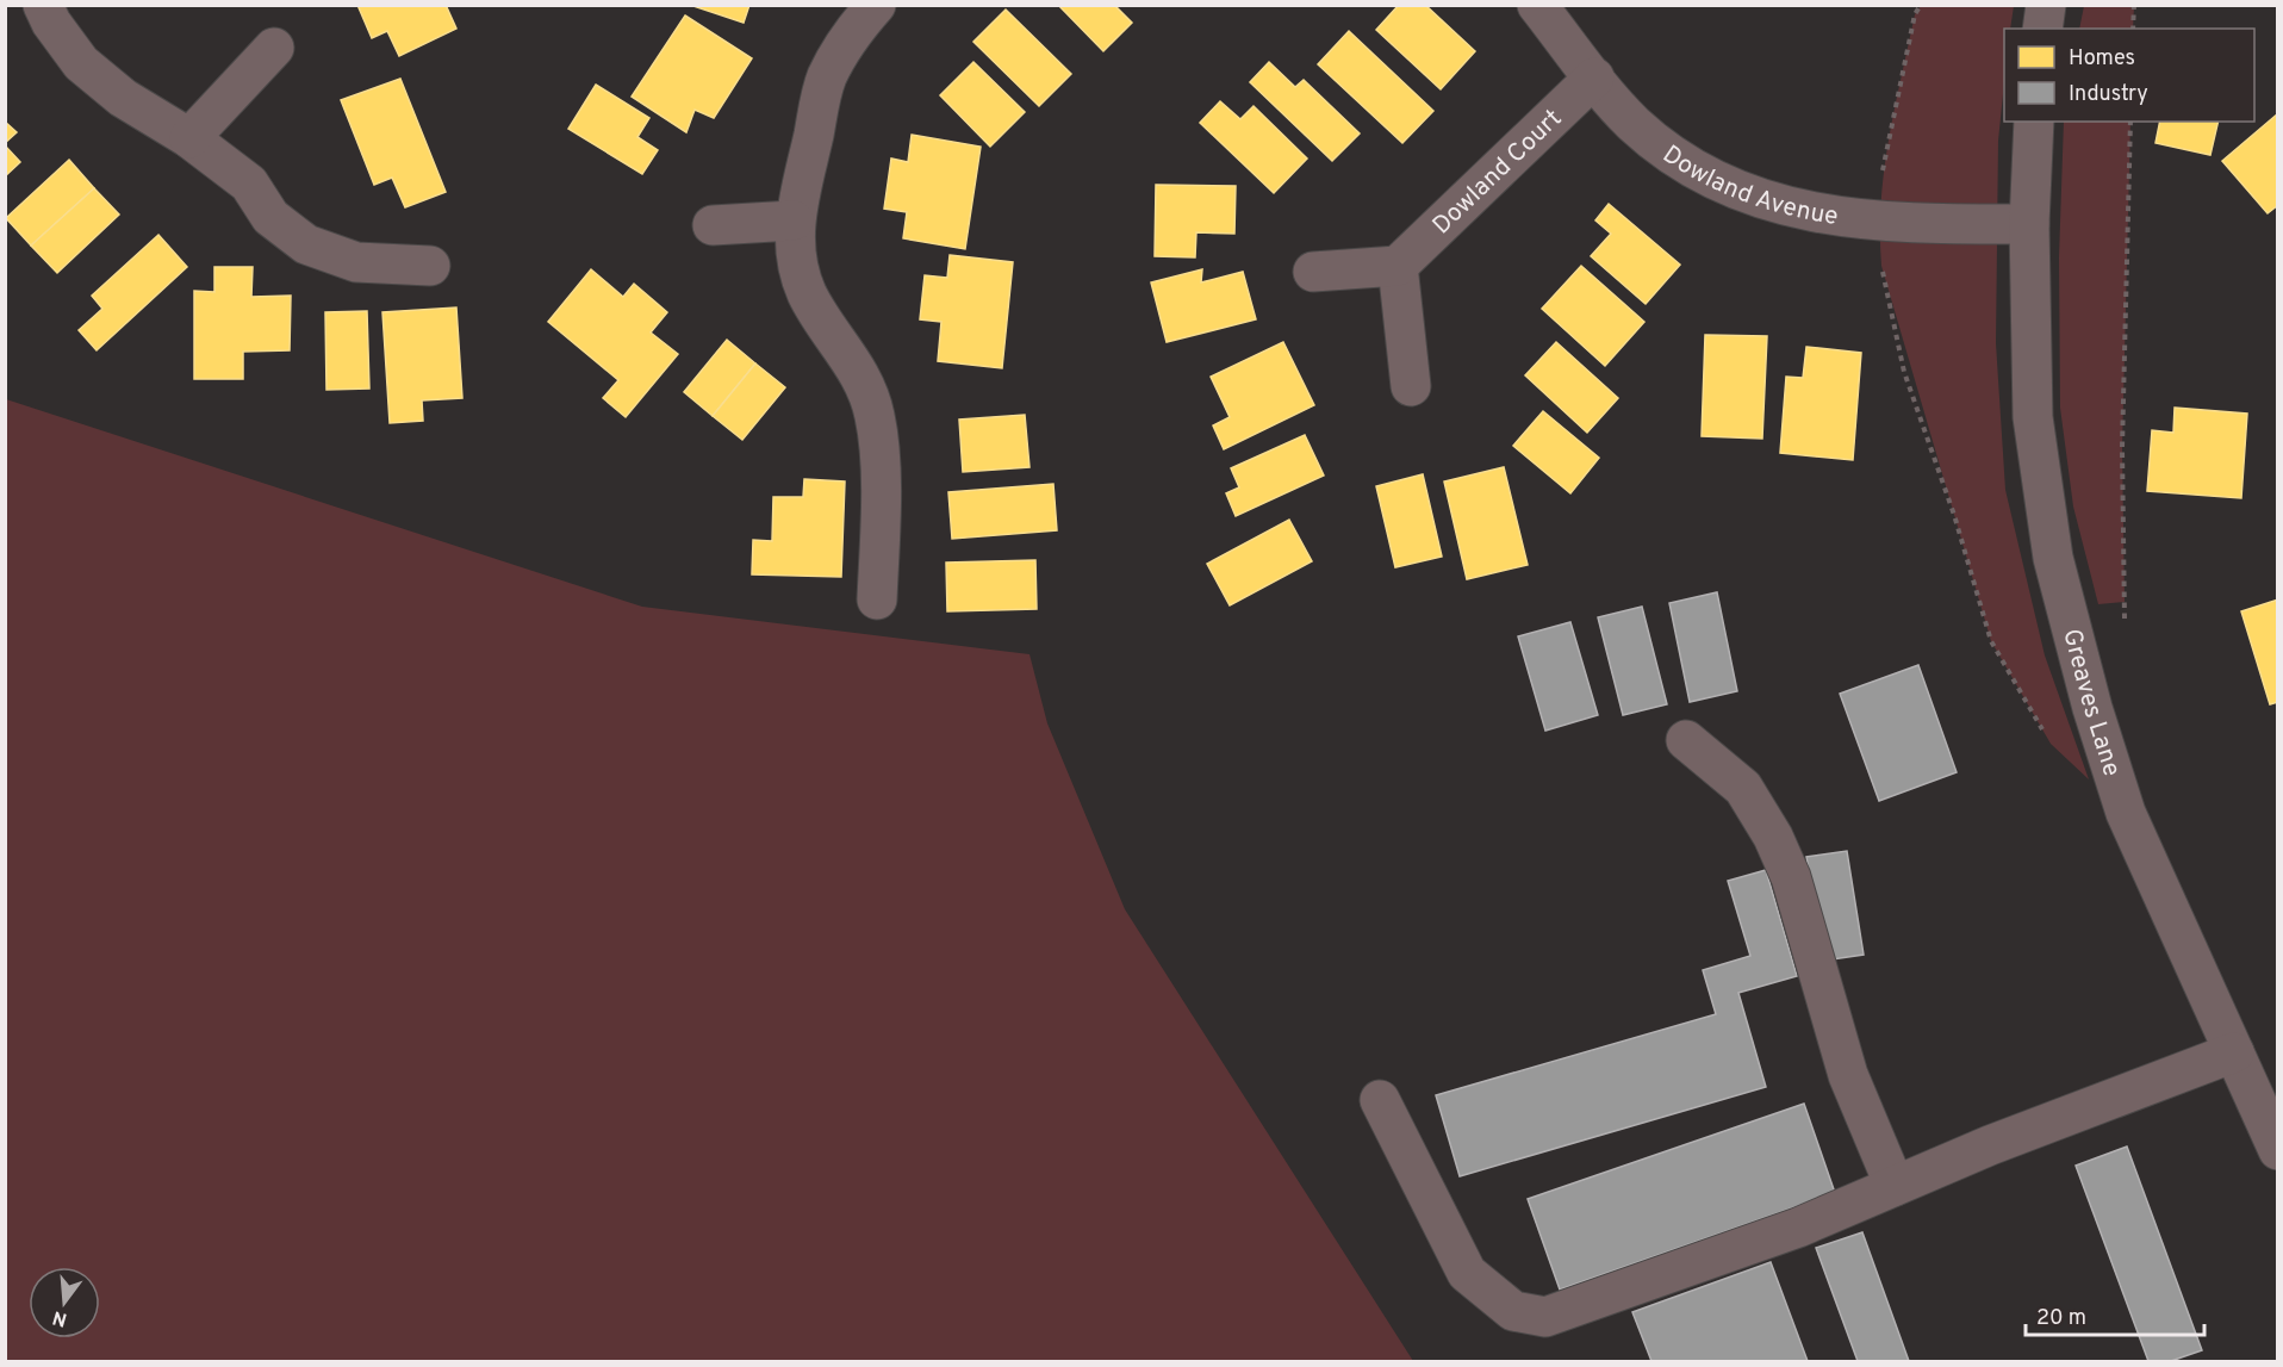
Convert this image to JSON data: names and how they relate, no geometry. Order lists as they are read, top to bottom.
{
  "streets": {
    "street": ["Dowland Court", "Dowland Avenue", "Greaves Lane"]
  },
  "crossings": [
    ["Dowland Court", "Dowland Avenue"],
    ["Dowland Avenue", "Greaves Lane"]
  ],
  "legend": ["Homes", "Industry"],
  "scale_bar": "20 m",
  "north": "bottom"
}
